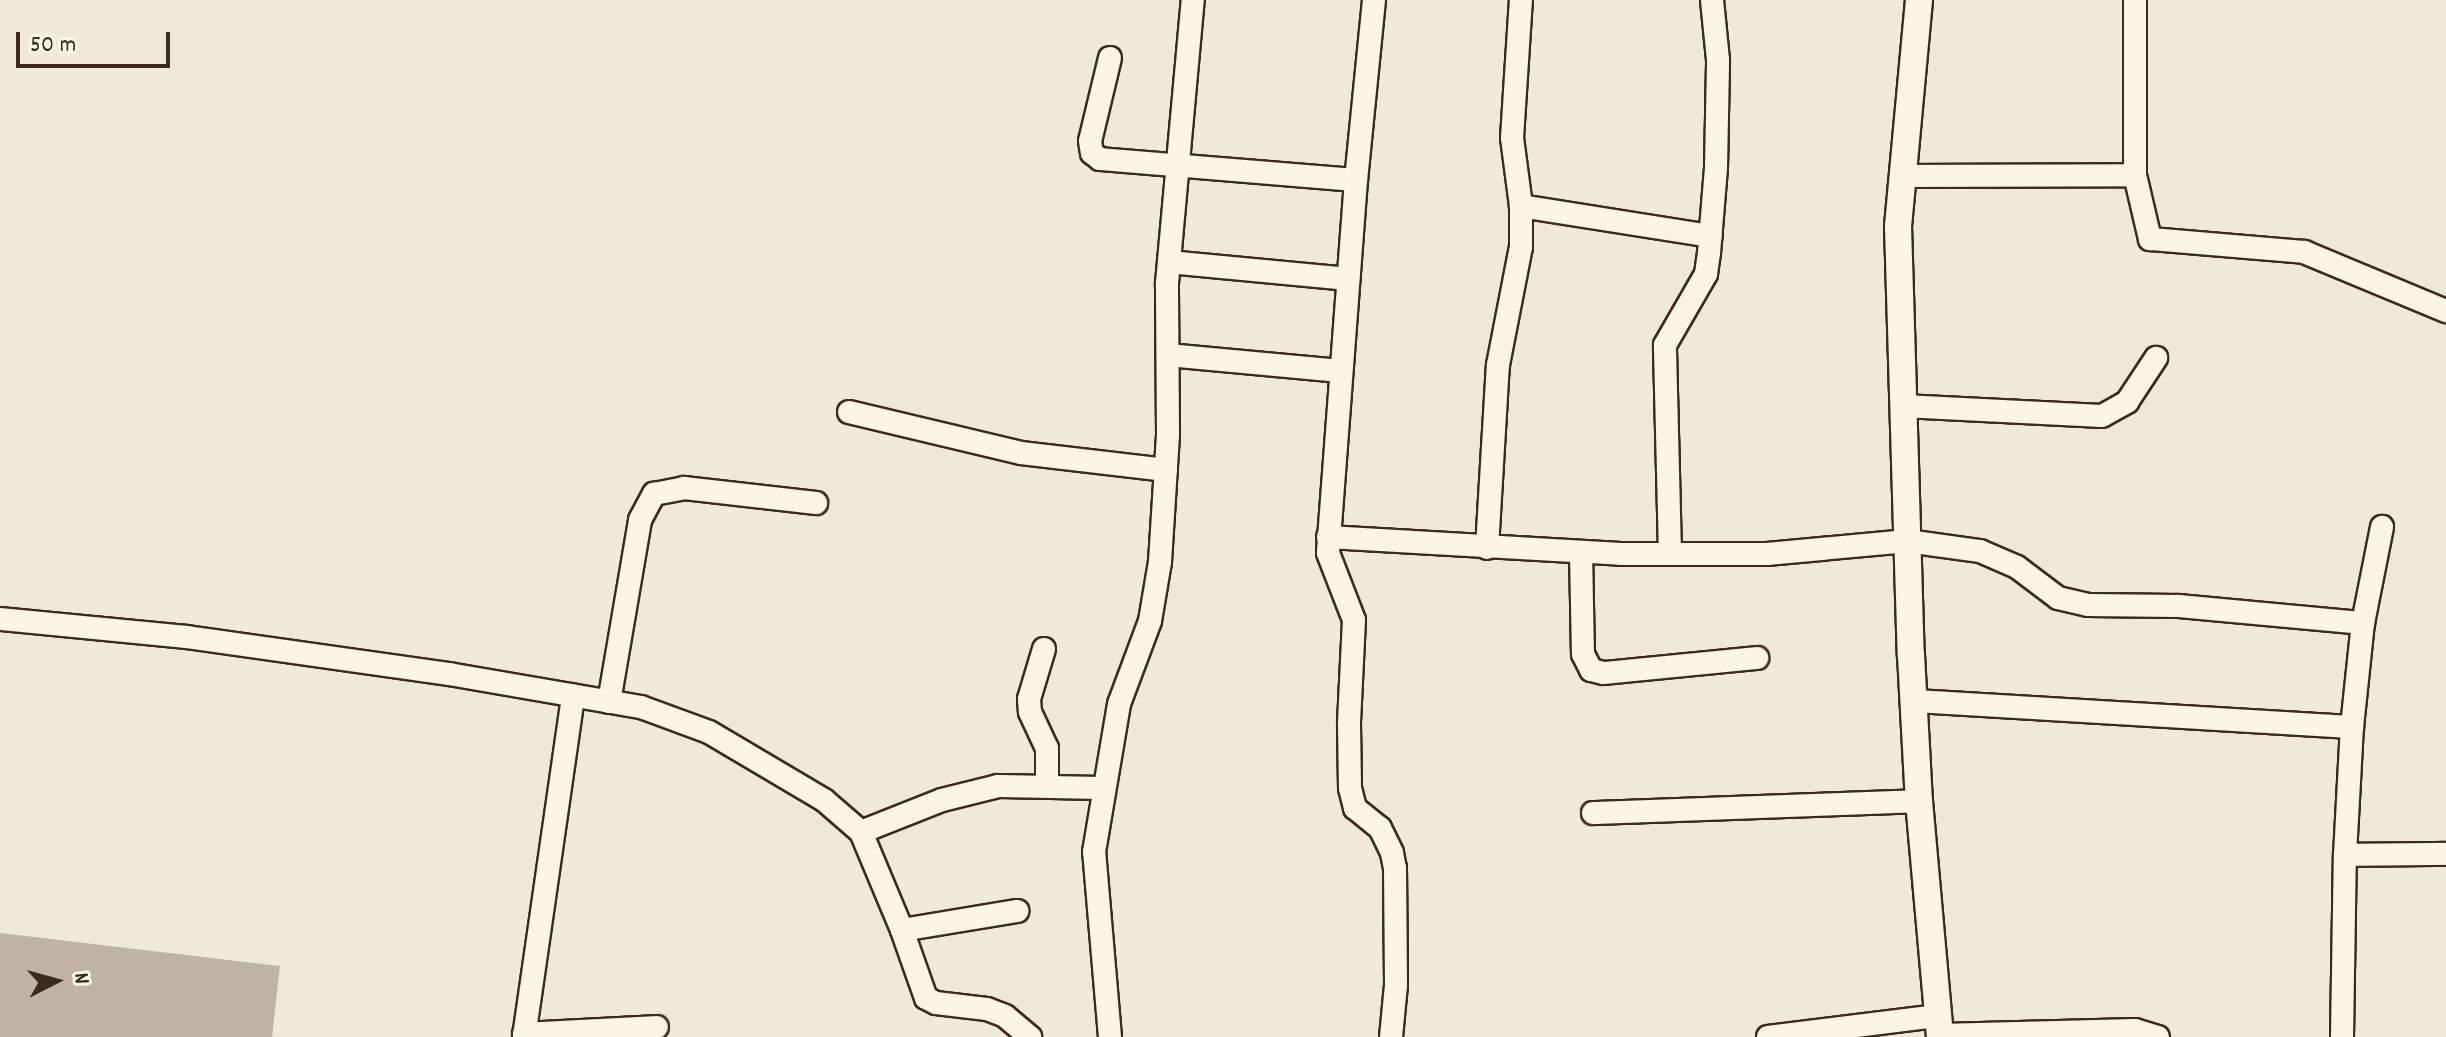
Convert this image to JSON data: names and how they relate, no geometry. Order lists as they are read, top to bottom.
{
  "scale_bar": "50 m",
  "north": "right"
}
